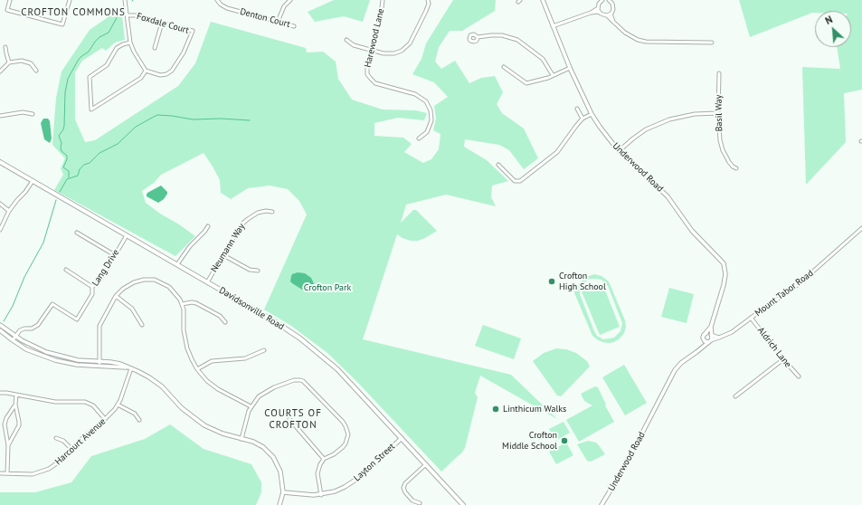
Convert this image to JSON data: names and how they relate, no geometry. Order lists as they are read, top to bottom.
{
  "streets": {
    "main road": ["Davidsonville Road"],
    "street": [
      "Denton Court",
      "Foxdale Court",
      "Harewood Lane",
      "Basil Way",
      "Underwood Road",
      "Neumann Way",
      "Lang Drive",
      "Mount Tabor Road",
      "Aldrich Lane",
      "Harcourt Avenue",
      "Layton Street"
    ]
  },
  "crossings": [
    ["Underwood Road", "Mount Tabor Road"],
    ["Neumann Way", "Davidsonville Road"],
    ["Lang Drive", "Davidsonville Road"],
    ["Mount Tabor Road", "Aldrich Lane"],
    ["Davidsonville Road", "Layton Street"]
  ],
  "districts": ["CROFTON COMMONS", "COURTS OF CROFTON"],
  "parks": ["Crofton Park"],
  "places": ["Crofton High School", "Linthicum Walks", "Crofton Middle School"],
  "north": "top left"
}
